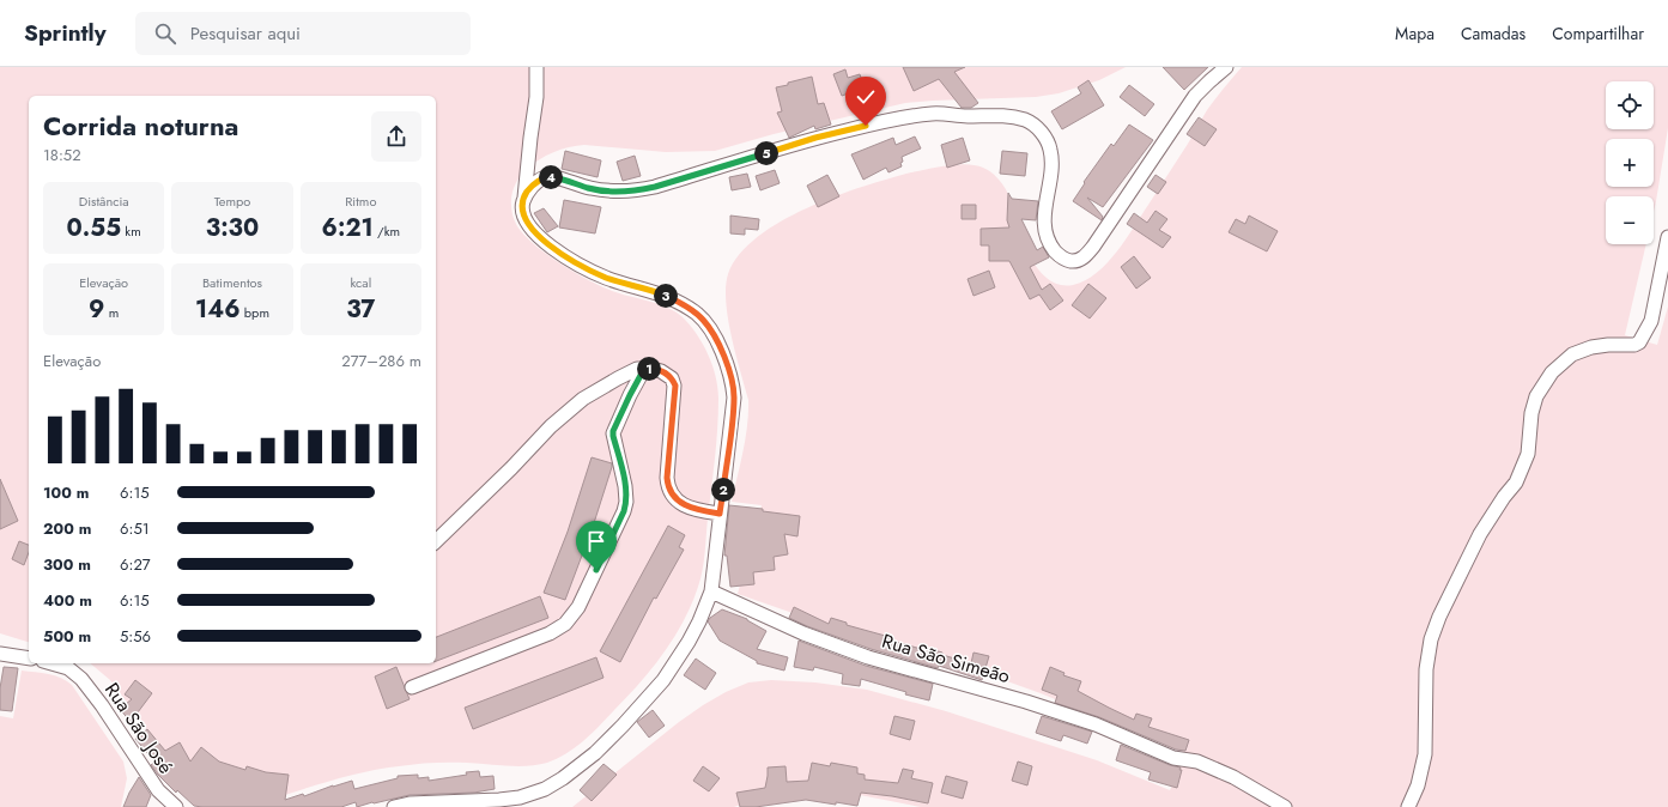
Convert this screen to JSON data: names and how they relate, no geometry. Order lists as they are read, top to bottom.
{
  "streets": {
    "street": ["Rua São Simeão", "Rua São José"]
  },
  "page": {
    "header": "Sprintly",
    "search": "Pesquisar aqui",
    "nav": ["Mapa", "Camadas", "Compartilhar"],
    "map_buttons": ["+", "−"],
    "heading": ["Corrida noturna", "18:52"],
    "pins": [
      "5",
      "4",
      "3",
      "1",
      "2"
    ],
    "stats": [
      ["Distância", "0.55 km"],
      ["Tempo", "3:30"],
      ["Ritmo", "6:21 /km"],
      ["Elevação", "9 m"],
      ["Batimentos", "146 bpm"],
      ["kcal", "37"]
    ],
    "chart": ["Elevação", "277–286 m"],
    "list": [
      {
        "name": "100 m",
        "note": "6:15"
      },
      {
        "name": "200 m",
        "note": "6:51"
      },
      {
        "name": "300 m",
        "note": "6:27"
      },
      {
        "name": "400 m",
        "note": "6:15"
      },
      {
        "name": "500 m",
        "note": "5:56"
      }
    ]
  }
}
